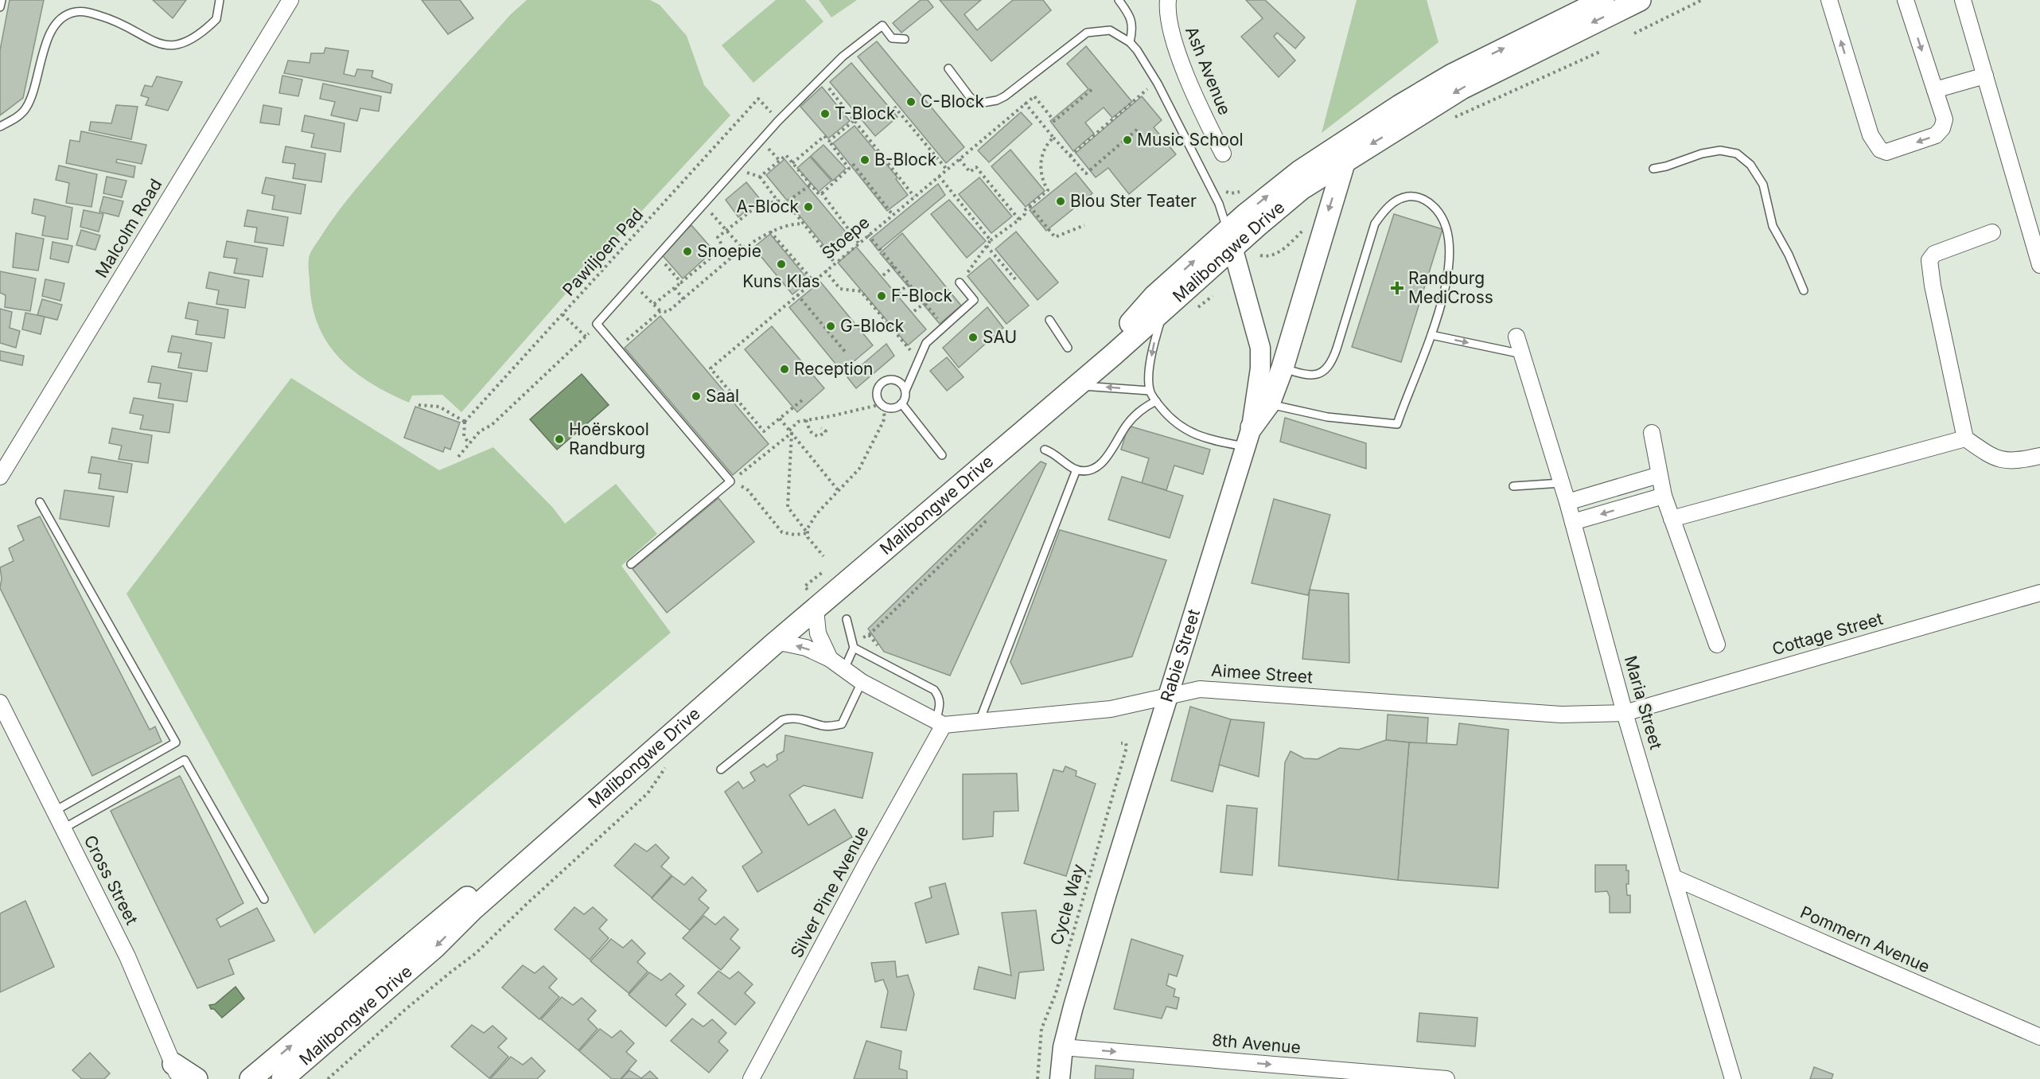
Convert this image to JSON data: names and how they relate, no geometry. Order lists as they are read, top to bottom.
{
  "streets": {
    "main road": ["Malibongwe Drive"],
    "street": [
      "Ash Avenue",
      "Malcolm Road",
      "Cottage Street",
      "Rabie Street",
      "Aimee Street",
      "Maria Street",
      "Cross Street",
      "Silver Pine Avenue",
      "Pommern Avenue",
      "8th Avenue"
    ],
    "path": ["Stoepe", "Pawiljoen Pad", "Cycle Way"]
  },
  "crossings": [
    ["Malibongwe Drive", "Rabie Street"],
    ["Cottage Street", "Aimee Street"],
    ["Cottage Street", "Maria Street"],
    ["Rabie Street", "Aimee Street"],
    ["Rabie Street", "8th Avenue"],
    ["Aimee Street", "Maria Street"],
    ["Aimee Street", "Silver Pine Avenue"],
    ["Maria Street", "Pommern Avenue"]
  ],
  "one_way": ["8th Avenue"],
  "places": {
    "other": [
      "C-Block",
      "T-Block",
      "Music School",
      "B-Block",
      "Blou Ster Teater",
      "A-Block",
      "Snoepie",
      "Kuns Klas",
      "F-Block",
      "G-Block",
      "SAU",
      "Reception",
      "Saal",
      "Hoërskool Randburg"
    ],
    "health": ["Randburg MediCross"]
  }
}
